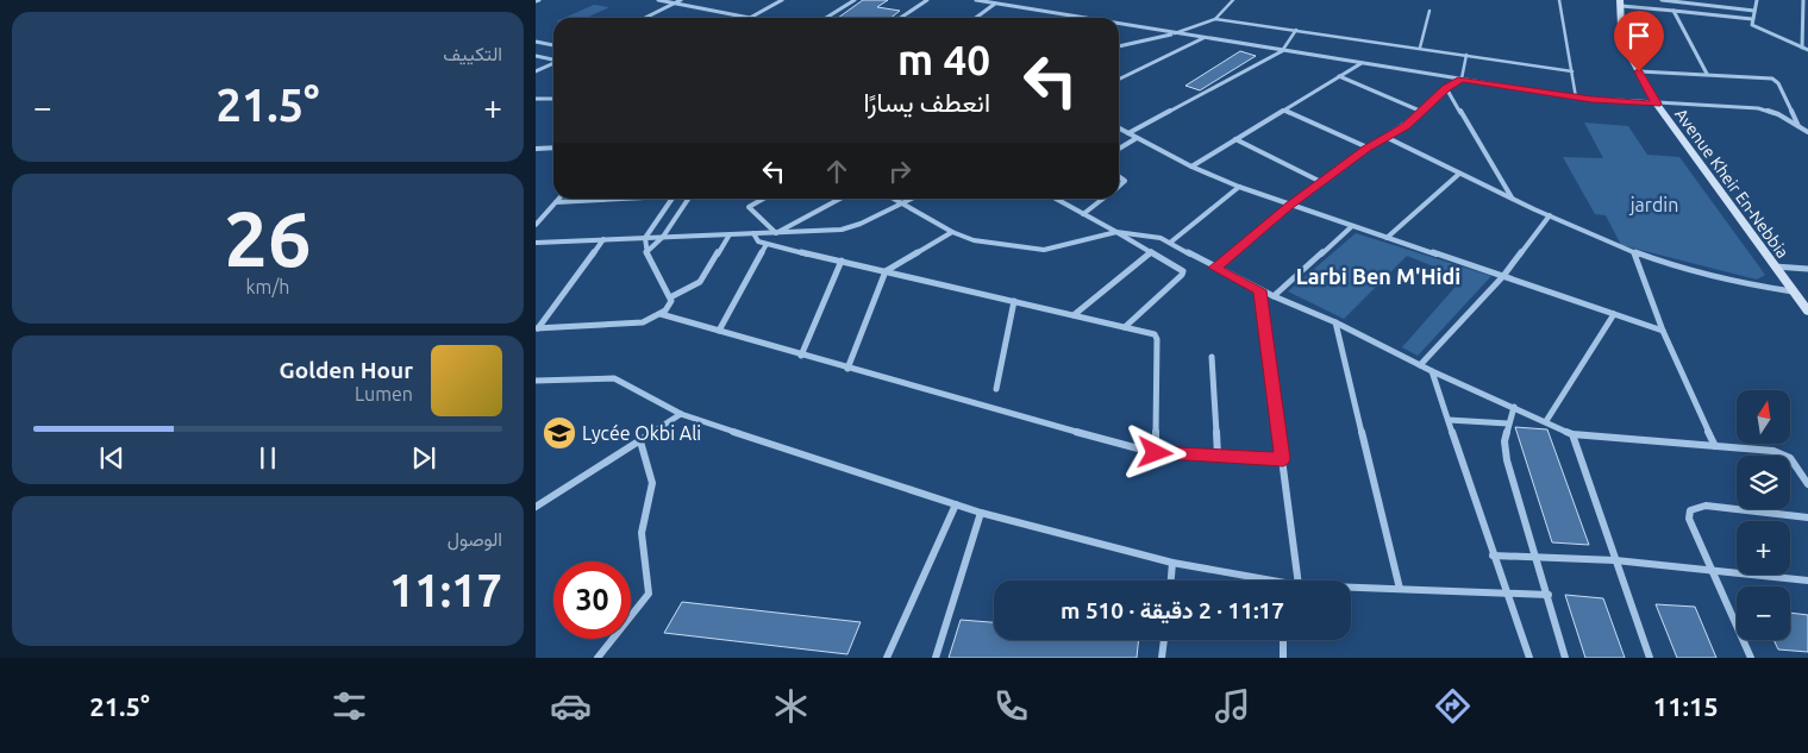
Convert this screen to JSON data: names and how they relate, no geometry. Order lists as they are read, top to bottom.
{
  "streets": {
    "main road": ["Avenue Kheir En-Nebbia"]
  },
  "districts": ["Larbi Ben M'Hidi"],
  "parks": ["jardin"],
  "places": {
    "school or university": ["Lycée Okbi Ali"]
  },
  "north": "top",
  "page": {
    "tile": [
      "التكييف",
      ["26", "km/h"],
      ["الوصول", "11:17"]
    ],
    "turn": ["40 m", "انعطف يسارًا"],
    "heat": ["−", "21.5°", "+"],
    "song": ["Golden Hour", "Lumen"],
    "map_buttons": ["+", "−"],
    "limit": "30",
    "trip": "11:17 · 2 دقيقة · 510 m",
    "tabs": ["11:15", "21.5°"]
  }
}
